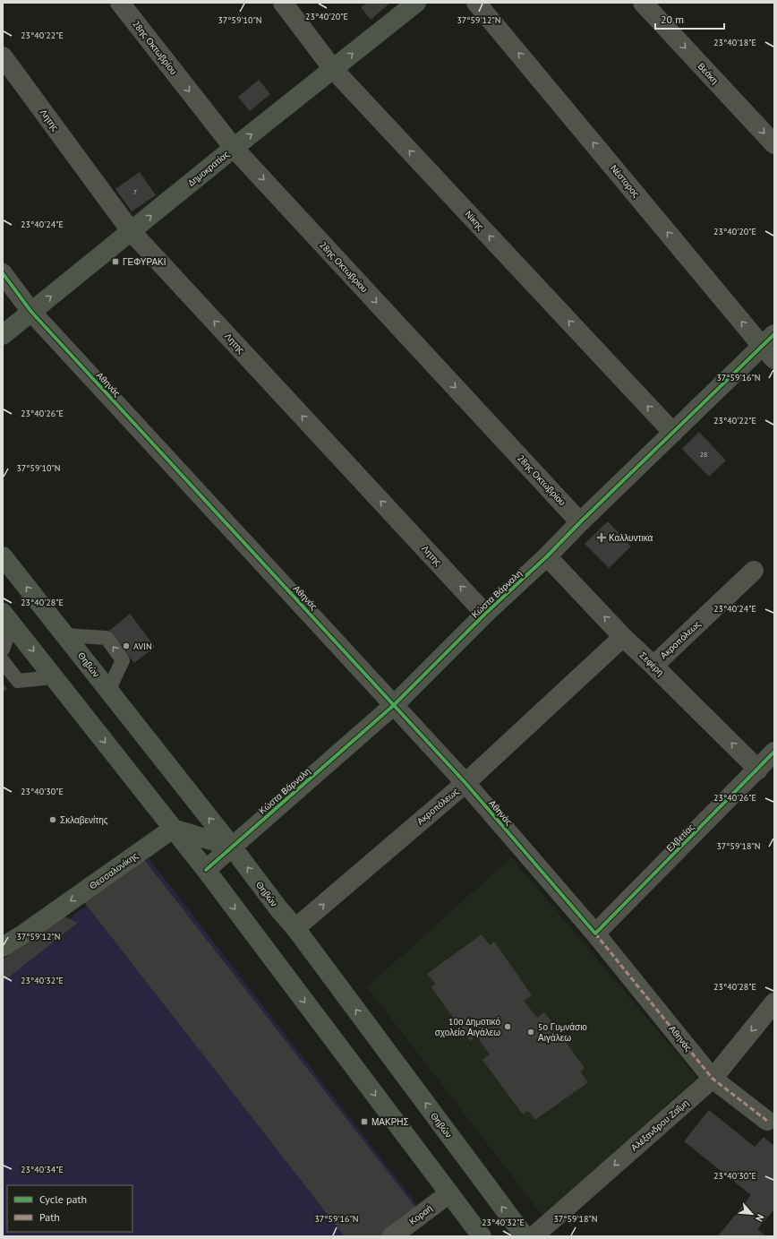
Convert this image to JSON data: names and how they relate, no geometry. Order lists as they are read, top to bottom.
{
  "streets": {
    "main road": [
      "Δημοκρατίας",
      "Κώστα Βάρναλη",
      "Θηβών",
      "Θεσσαλονίκης"
    ],
    "street": [
      "28ης Οκτωβρίου",
      "Βεάκη",
      "Λητης",
      "Νέστορος",
      "Νίκης",
      "Αθηνάς",
      "Ακροπόλεως",
      "Σεφέρη",
      "Ελβετίας",
      "Αλέξανδρου Ζαΐμη",
      "Κοραή"
    ]
  },
  "crossings": [
    ["28ης Οκτωβρίου", "Δημοκρατίας"],
    ["28ης Οκτωβρίου", "Κώστα Βάρναλη"],
    ["Λητης", "Δημοκρατίας"],
    ["Λητης", "Κώστα Βάρναλη"],
    ["Δημοκρατίας", "Νίκης"],
    ["Δημοκρατίας", "Αθηνάς"],
    ["Νέστορος", "Κώστα Βάρναλη"],
    ["Νίκης", "Κώστα Βάρναλη"],
    ["Αθηνάς", "Κώστα Βάρναλη"],
    ["Αθηνάς", "Ακροπόλεως"],
    ["Αθηνάς", "Ελβετίας"],
    ["Αθηνάς", "Αλέξανδρου Ζαΐμη"],
    ["Κώστα Βάρναλη", "Σεφέρη"],
    ["Κώστα Βάρναλη", "Θηβών"],
    ["Ακροπόλεως", "Σεφέρη"],
    ["Ακροπόλεως", "Θηβών"],
    ["Σεφέρη", "Ελβετίας"]
  ],
  "one_way": [
    "28ης Οκτωβρίου",
    "Βεάκη",
    "Λητης",
    "Δημοκρατίας",
    "Νέστορος",
    "Νίκης",
    "Ακροπόλεως",
    "Σεφέρη",
    "Θεσσαλονίκης",
    "Αλέξανδρου Ζαΐμη"
  ],
  "places": {
    "transit": ["ΓΕΦΥΡΑΚΙ", "ΜΑΚΡΗΣ"],
    "health": ["Καλλυντικα"],
    "other": [
      "AVIN",
      "Σκλαβενίτης",
      "10ο Δημοτικό σχολείο Αιγάλεω",
      "5ο Γυμνάσιο Αιγάλεω"
    ]
  },
  "house_numbers": ["7", "28"],
  "legend": ["Cycle path", "Path"],
  "scale_bar": "20 m",
  "north": "bottom right",
  "coordinates": [
    "23°40'20\"E",
    "37°59'10\"N",
    "37°59'12\"N",
    "23°40'22\"E",
    "23°40'18\"E",
    "23°40'24\"E",
    "37°59'16\"N",
    "23°40'26\"E",
    "23°40'28\"E",
    "23°40'30\"E",
    "37°59'18\"N",
    "23°40'32\"E",
    "23°40'34\"E"
  ]
}
